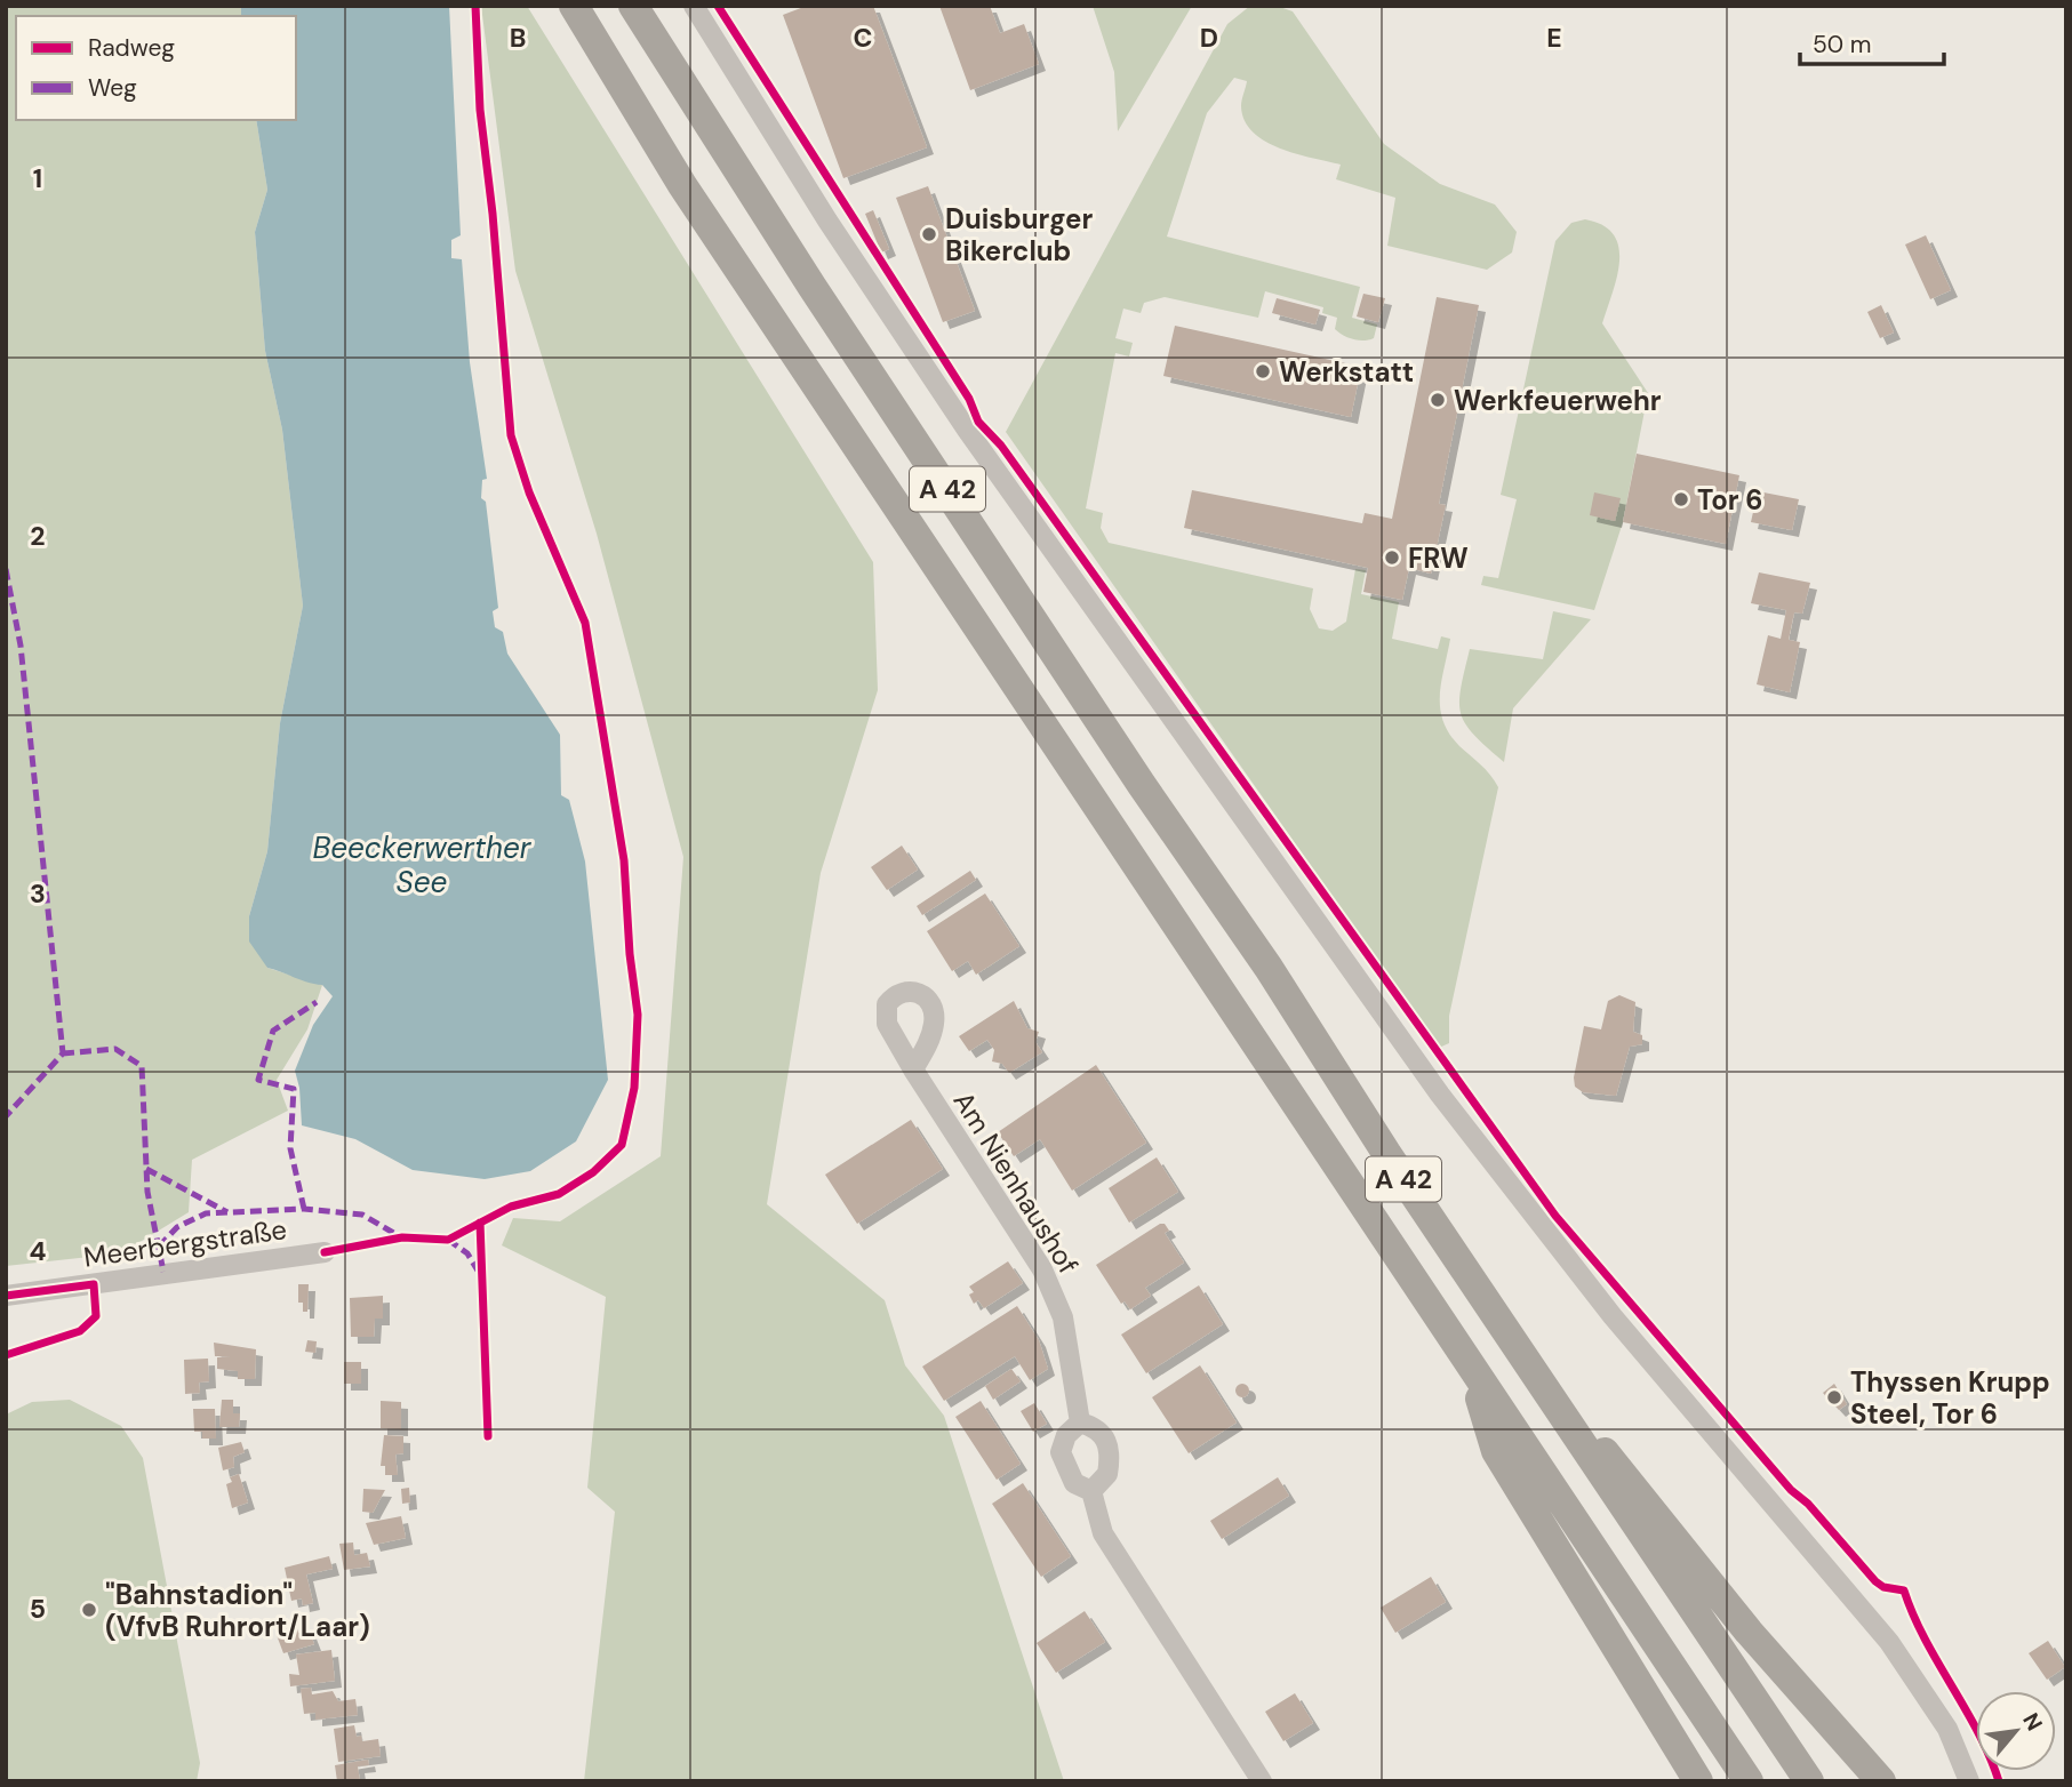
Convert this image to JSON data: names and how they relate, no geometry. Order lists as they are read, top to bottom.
{
  "streets": {
    "highway": ["A 42"],
    "street": ["Am Nienhaushof", "Meerbergstraße"]
  },
  "water": ["Beeckerwerther See"],
  "places": [
    "Duisburger Bikerclub",
    "Werkstatt",
    "Werkfeuerwehr",
    "Tor 6",
    "FRW",
    "Thyssen Krupp Steel, Tor 6",
    "\"Bahnstadion\" (VfvB Ruhrort/Laar)"
  ],
  "legend": ["Radweg", "Weg"],
  "scale_bar": "50 m",
  "north": "top right",
  "grid": {
    "columns": [
      "B",
      "C",
      "D",
      "E"
    ],
    "rows": [
      "1",
      "2",
      "3",
      "4",
      "5"
    ]
  }
}
